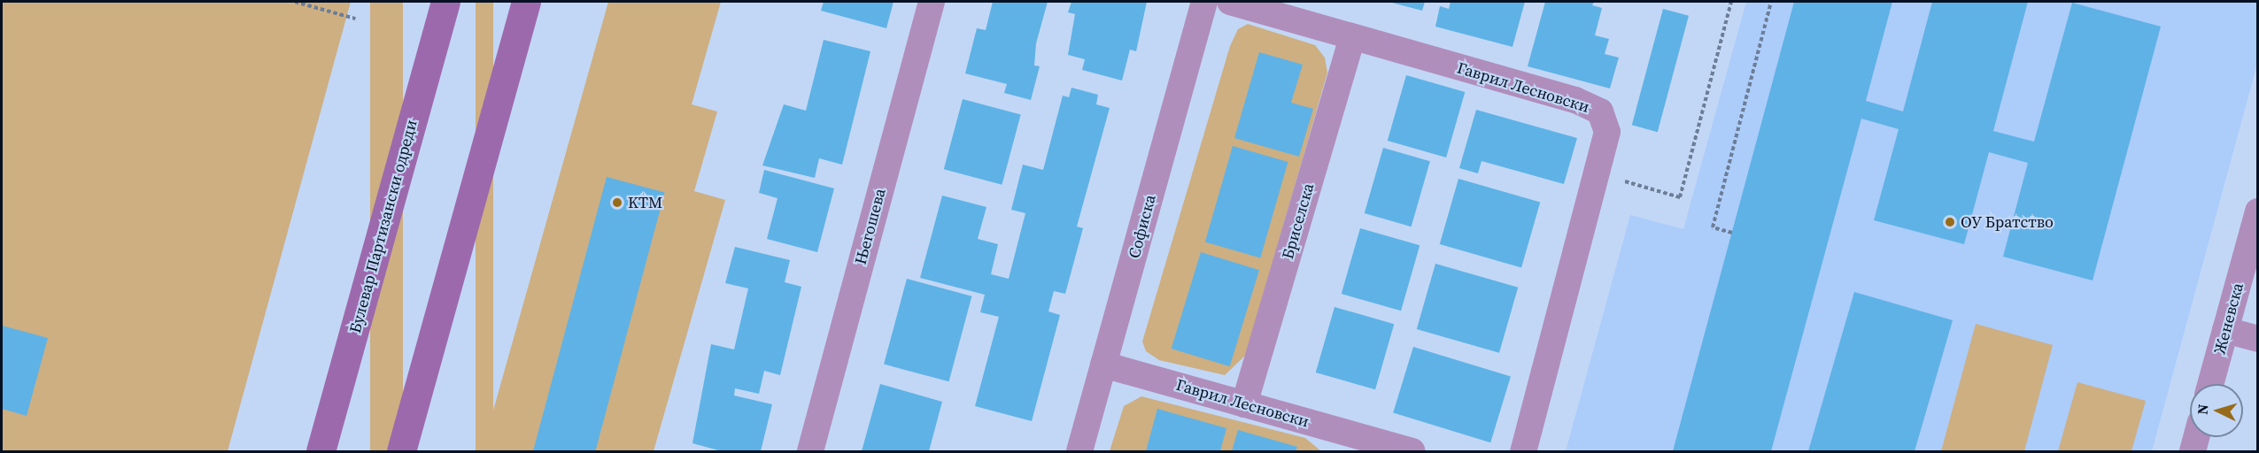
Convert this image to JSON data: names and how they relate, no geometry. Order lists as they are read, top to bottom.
{
  "streets": {
    "street": [
      "Гаврил Лесновски",
      "Бриселска",
      "Булевар Партизански одреди",
      "Његошева",
      "Софиска",
      "Женевска"
    ]
  },
  "crossings": [
    ["Гаврил Лесновски", "Бриселска"],
    ["Гаврил Лесновски", "Софиска"]
  ],
  "places": ["KTM", "ОУ Братство"],
  "north": "left"
}
